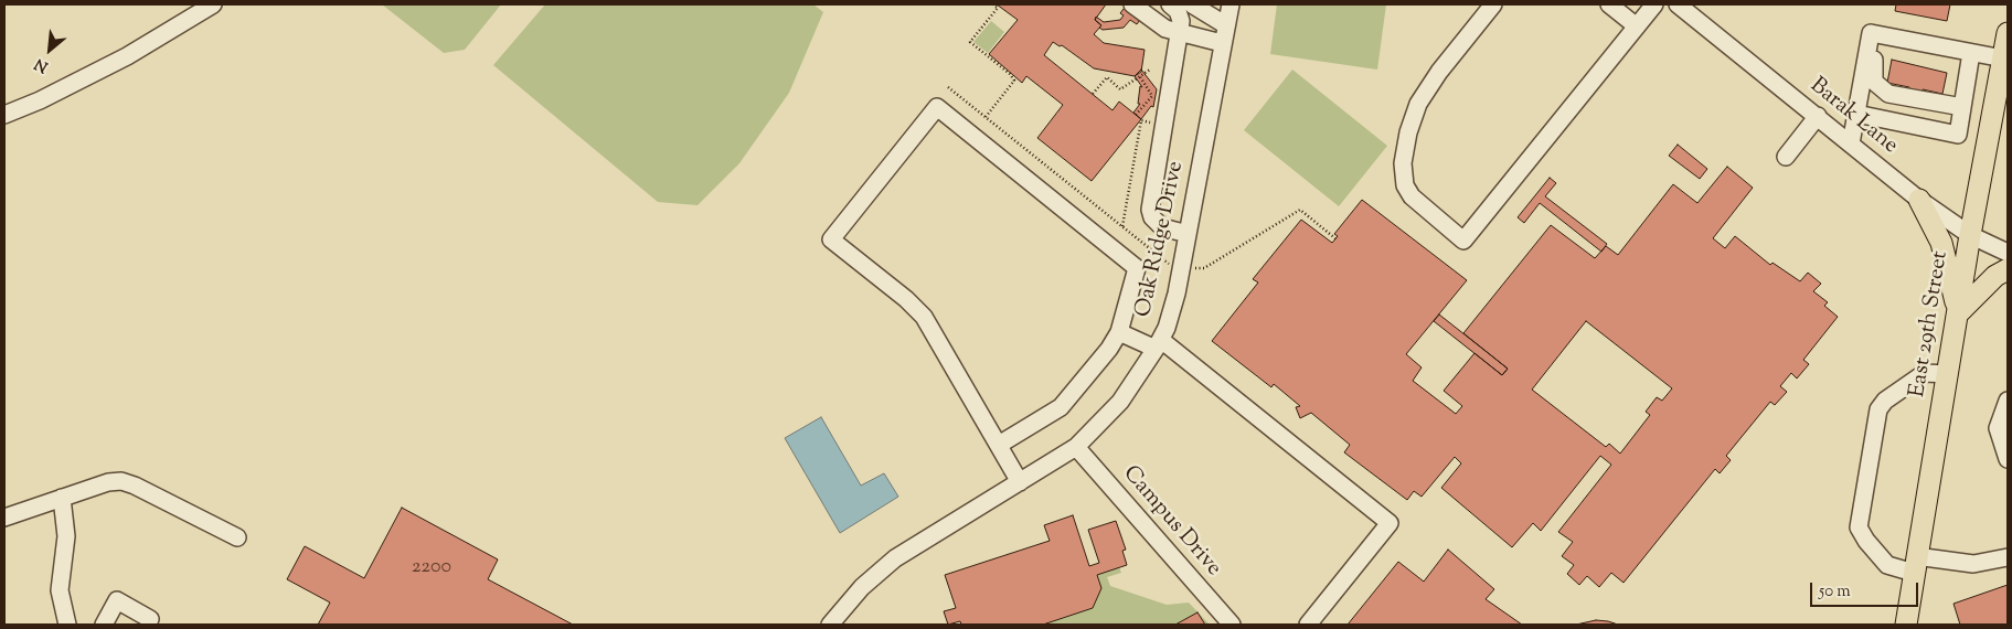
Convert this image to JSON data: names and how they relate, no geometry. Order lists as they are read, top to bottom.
{
  "streets": {
    "main road": ["East 29th Street"],
    "street": ["Barak Lane", "Oak Ridge Drive", "Campus Drive"]
  },
  "crossings": [
    ["Barak Lane", "East 29th Street"],
    ["Oak Ridge Drive", "Campus Drive"]
  ],
  "house_numbers": ["2200"],
  "scale_bar": "50 m",
  "north": "bottom left"
}
